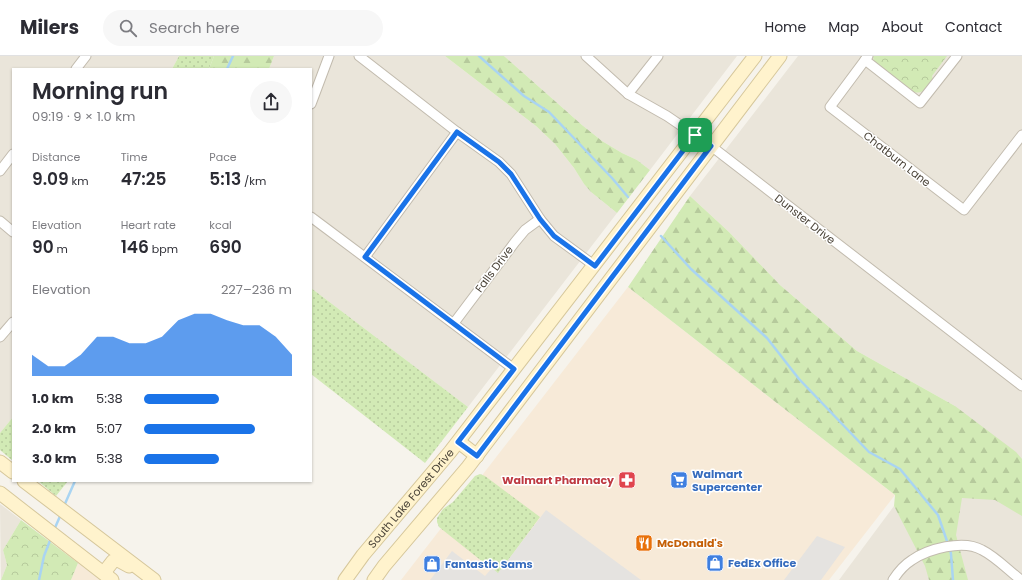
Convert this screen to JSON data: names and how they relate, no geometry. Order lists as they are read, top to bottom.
{
  "streets": {
    "main road": ["South Lake Forest Drive"],
    "street": ["Chatburn Lane", "Dunster Drive", "Falls Drive"]
  },
  "crossings": [
    ["Dunster Drive", "South Lake Forest Drive"]
  ],
  "places": {
    "pharmacy": ["Walmart Pharmacy"],
    "supermarket": ["Walmart Supercenter"],
    "restaurant": ["McDonald's"],
    "shop": ["FedEx Office", "Fantastic Sams"]
  },
  "page": {
    "header": "Milers",
    "search": "Search here",
    "nav": [
      "Home",
      "Map",
      "About",
      "Contact"
    ],
    "heading": ["Morning run", "09:19 · 9 × 1.0 km"],
    "stats": [
      ["Distance", "9.09 km"],
      ["Time", "47:25"],
      ["Pace", "5:13 /km"],
      ["Elevation", "90 m"],
      ["Heart rate", "146 bpm"],
      ["kcal", "690"]
    ],
    "chart": ["Elevation", "227–236 m"],
    "list": [
      {
        "name": "1.0 km",
        "note": "5:38"
      },
      {
        "name": "2.0 km",
        "note": "5:07"
      },
      {
        "name": "3.0 km",
        "note": "5:38"
      }
    ]
  }
}
